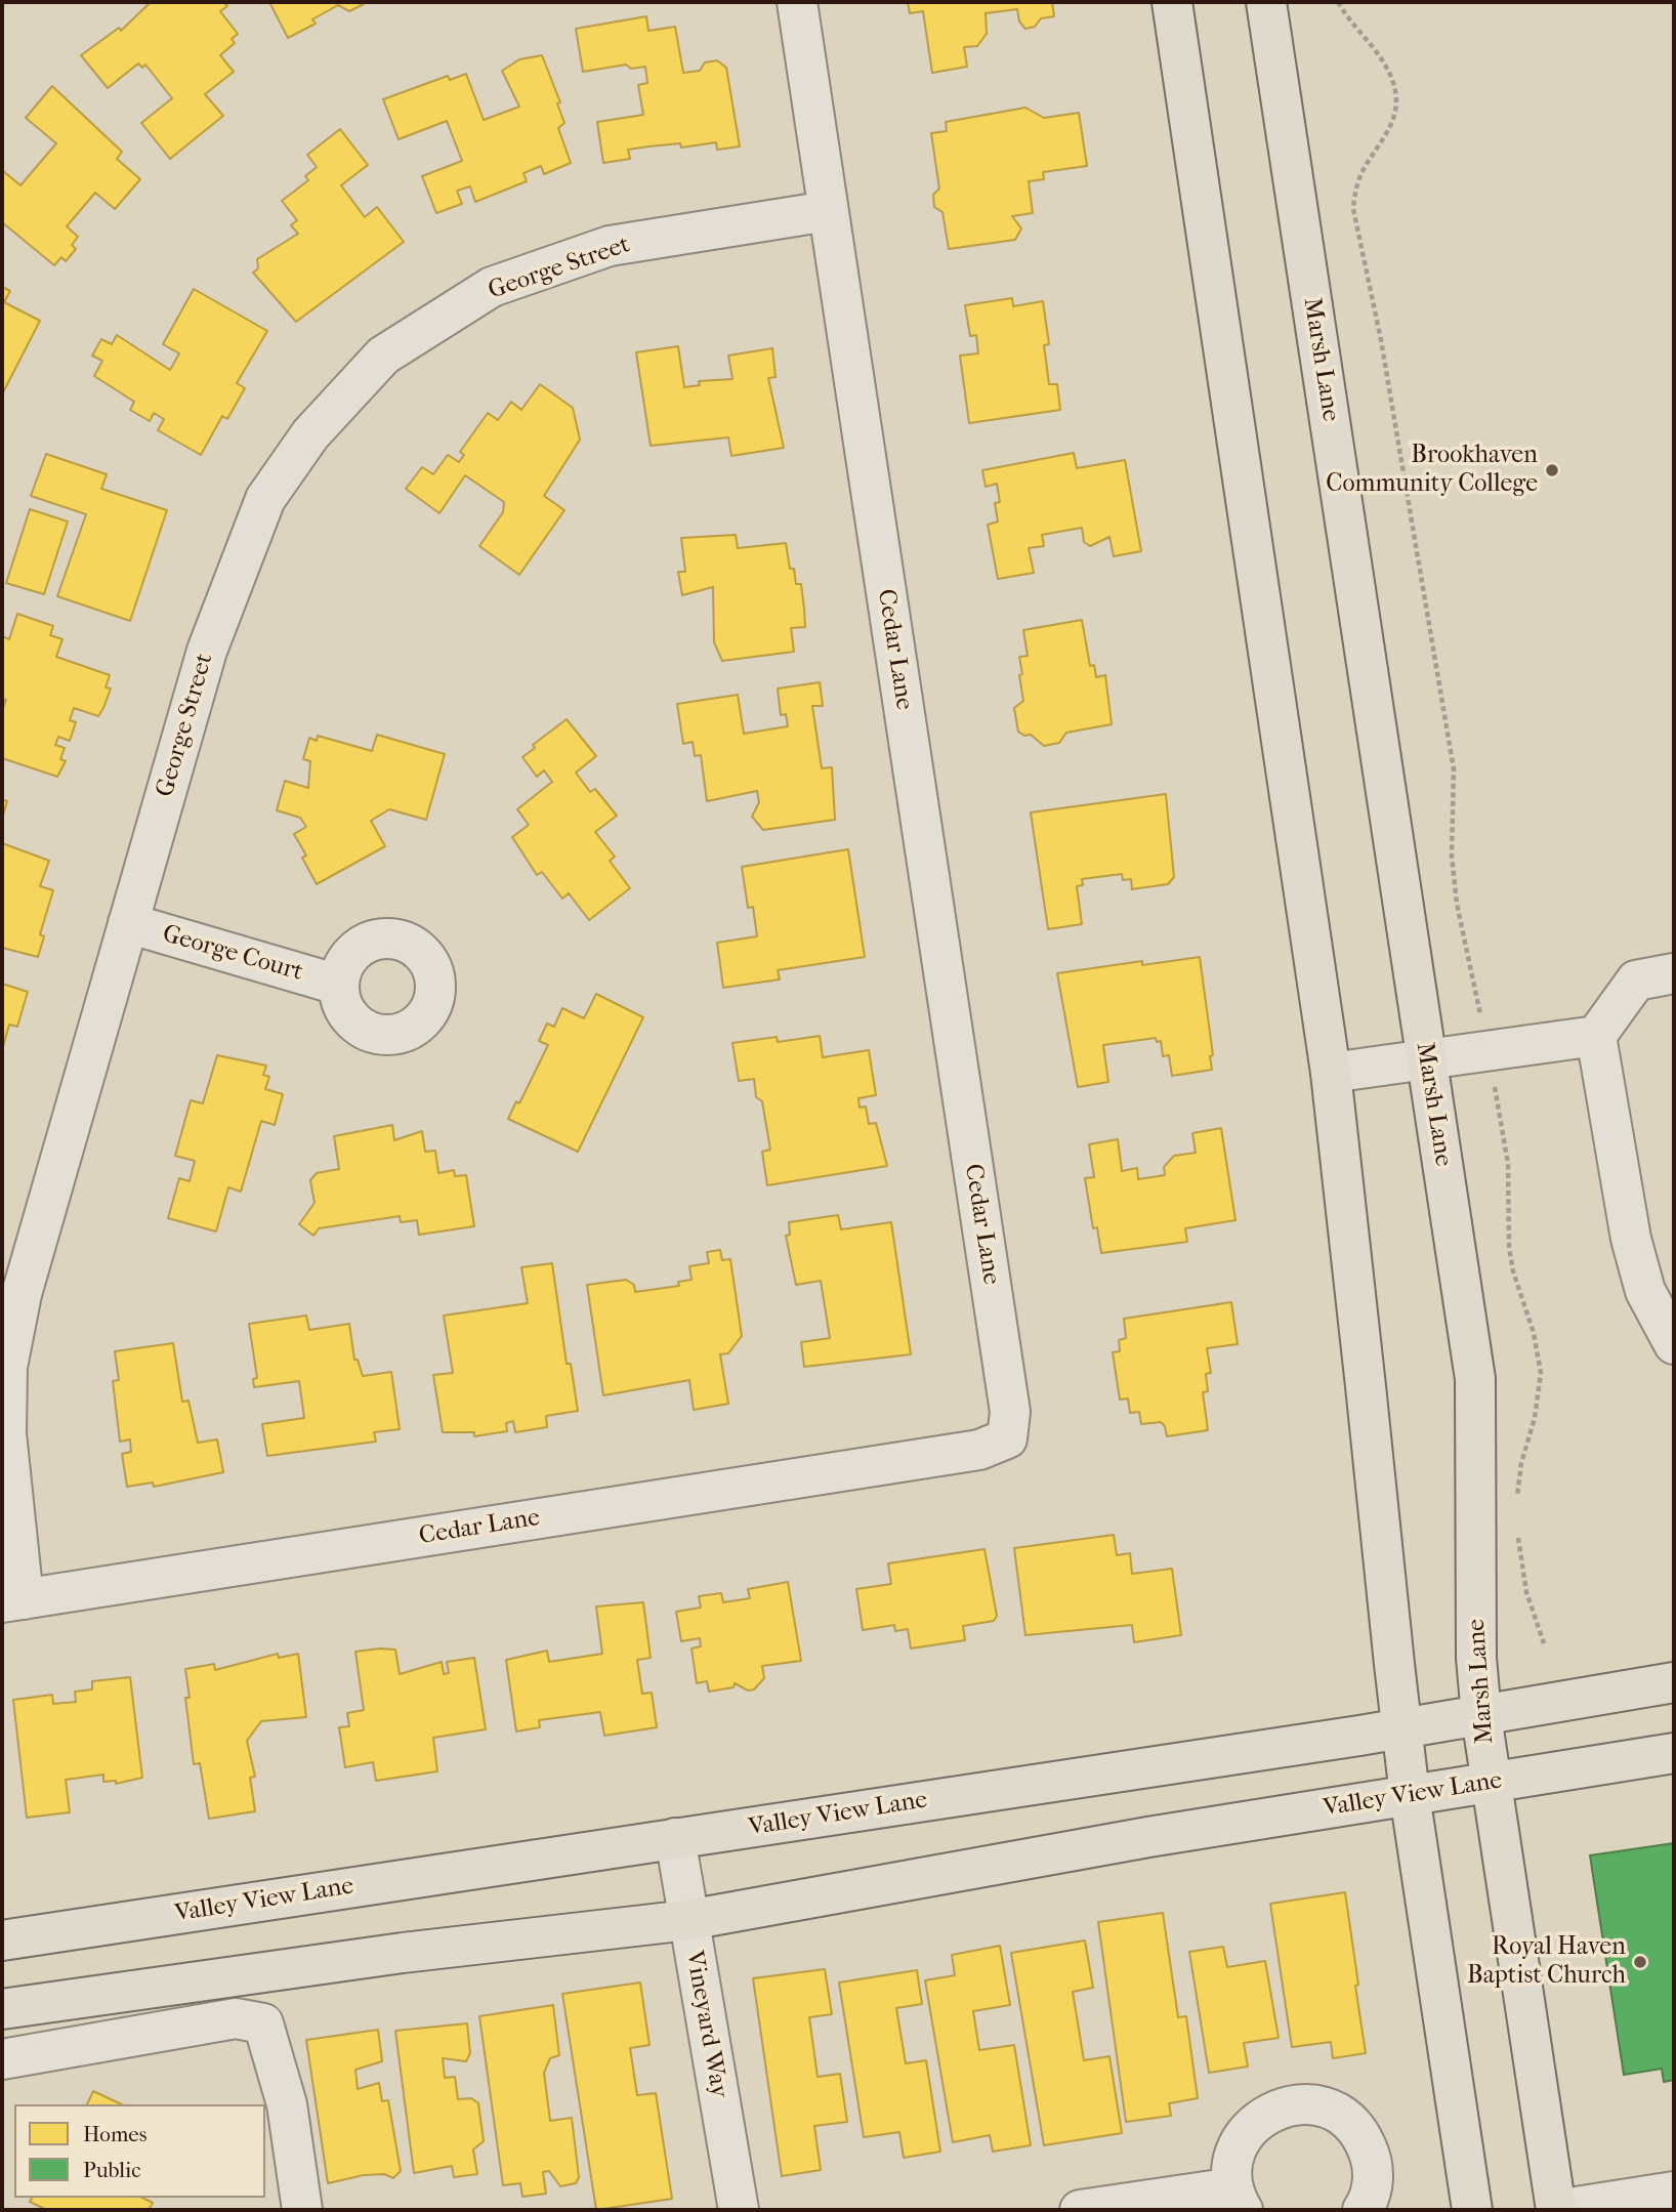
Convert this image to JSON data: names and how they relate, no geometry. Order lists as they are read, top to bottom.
{
  "streets": {
    "main road": ["Marsh Lane", "Valley View Lane"],
    "street": [
      "George Street",
      "Cedar Lane",
      "George Court",
      "Vineyard Way"
    ]
  },
  "crossings": [
    ["George Street", "Cedar Lane"],
    ["George Street", "George Court"],
    ["Marsh Lane", "Valley View Lane"],
    ["Valley View Lane", "Vineyard Way"]
  ],
  "places": ["Brookhaven Community College", "Royal Haven Baptist Church"],
  "legend": ["Homes", "Public"]
}
